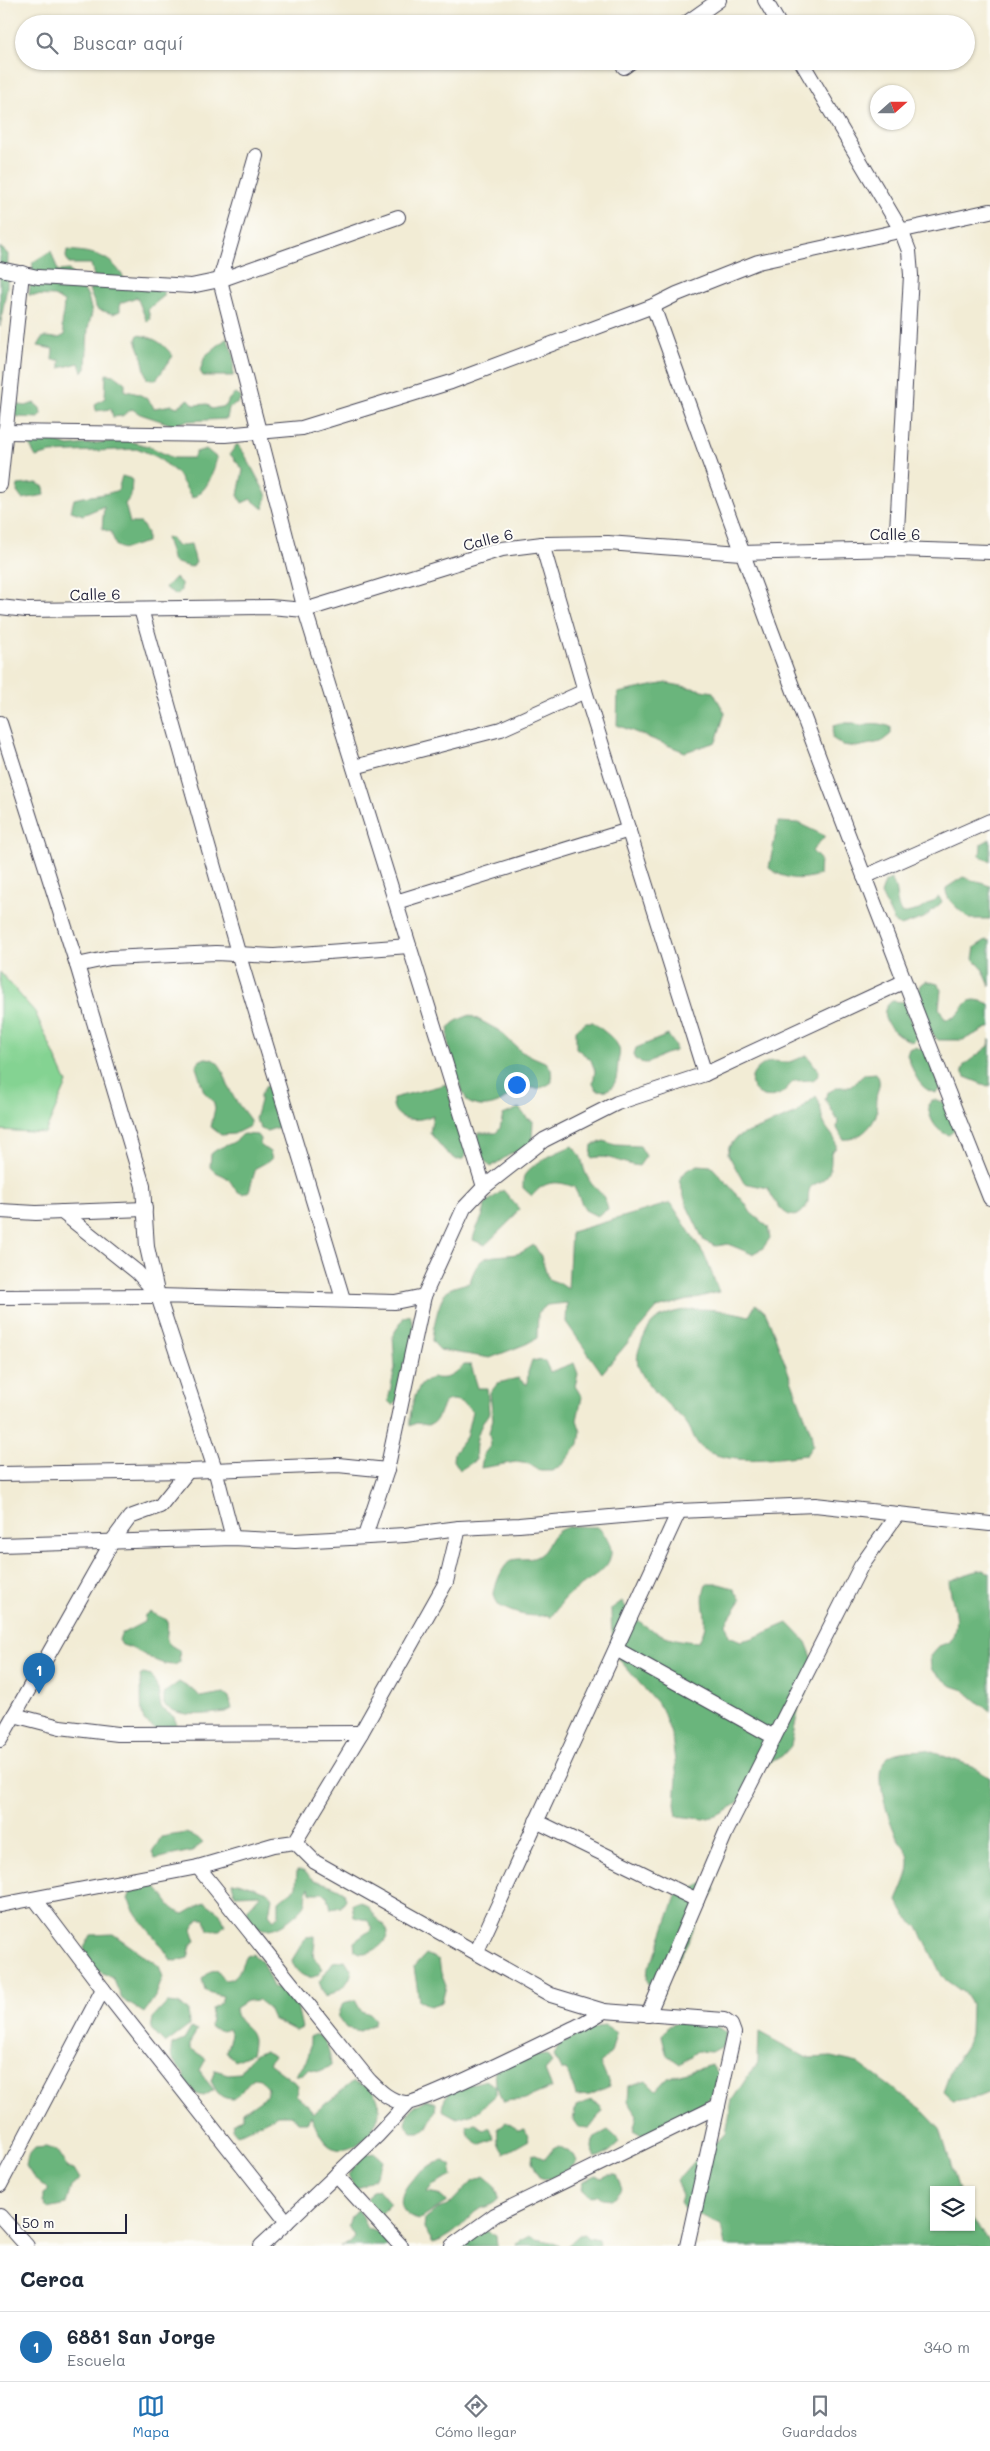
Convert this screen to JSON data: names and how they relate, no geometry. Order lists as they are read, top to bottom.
{
  "streets": {
    "street": ["Calle 6"]
  },
  "scale_bar": "50 m",
  "north": "right",
  "page": {
    "search": "Buscar aquí",
    "pins": "1",
    "scale": "50 m",
    "heading": "Cerca",
    "list": [
      {
        "mark": "1",
        "name": "6881 San Jorge",
        "note": "Escuela",
        "value": "340 m"
      }
    ],
    "nav": ["Mapa", "Cómo llegar", "Guardados"]
  }
}
